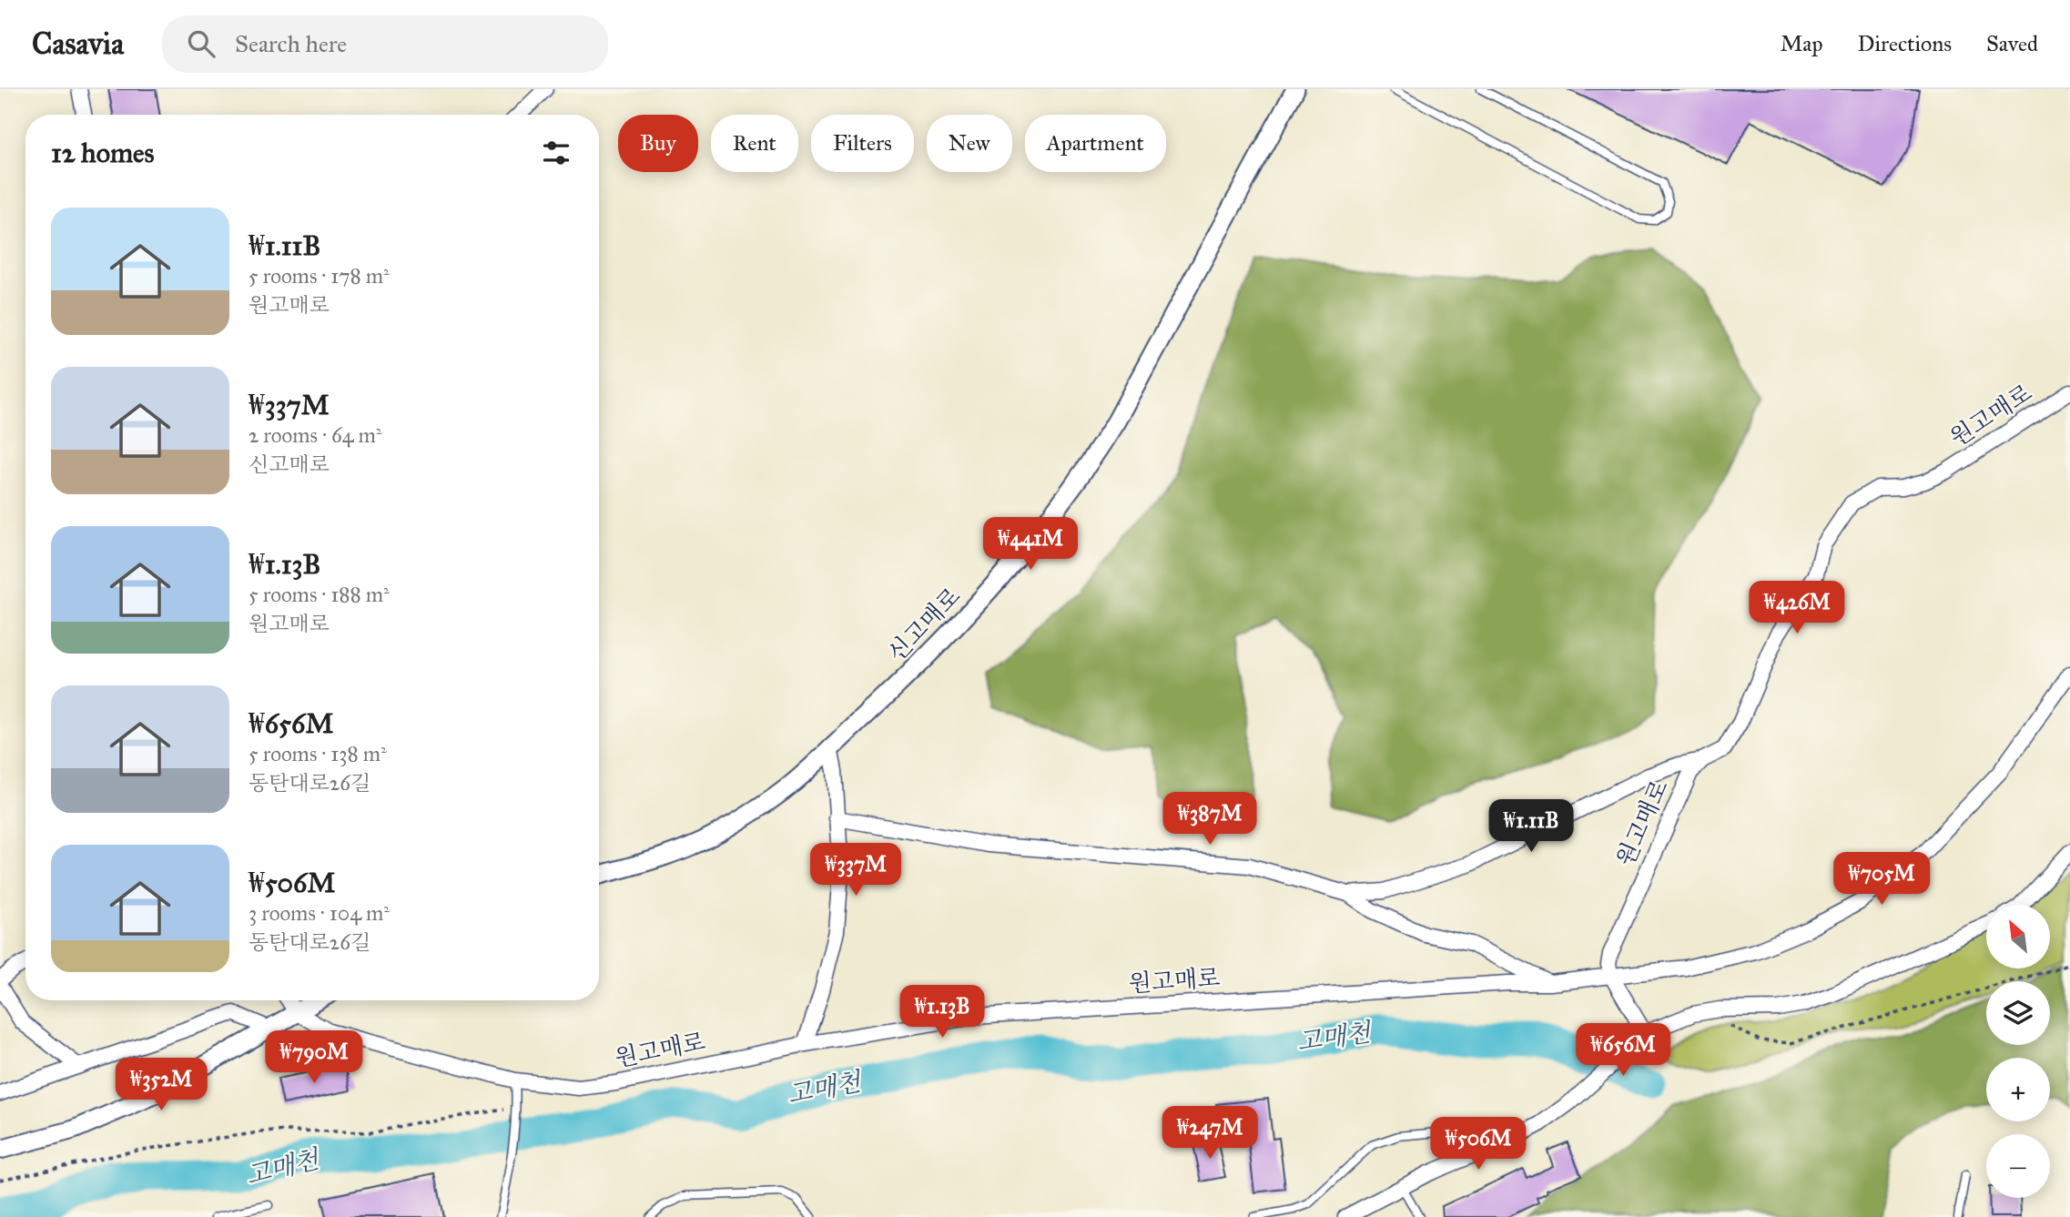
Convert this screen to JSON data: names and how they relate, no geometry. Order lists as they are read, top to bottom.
{
  "streets": {
    "street": ["원고매로", "신고매로"]
  },
  "water": ["고매천"],
  "north": "top left",
  "page": {
    "header": "Casavia",
    "search": "Search here",
    "nav": ["Map", "Directions", "Saved"],
    "chip": [
      "Buy",
      "Rent",
      "Filters",
      "New",
      "Apartment"
    ],
    "heading": "12 homes",
    "list": [
      {
        "name": "₩1.11B",
        "note": "5 rooms · 178 m² · 원고매로"
      },
      {
        "name": "₩337M",
        "note": "2 rooms · 64 m² · 신고매로"
      },
      {
        "name": "₩1.13B",
        "note": "5 rooms · 188 m² · 원고매로"
      },
      {
        "name": "₩656M",
        "note": "5 rooms · 138 m² · 동탄대로26길"
      },
      {
        "name": "₩506M",
        "note": "3 rooms · 104 m² · 동탄대로26길"
      }
    ],
    "price": [
      "₩441M",
      "₩426M",
      "₩387M",
      "₩1.11B",
      "₩337M",
      "₩705M",
      "₩1.13B",
      "₩656M",
      "₩790M",
      "₩352M",
      "₩247M",
      "₩506M"
    ],
    "map_buttons": ["+", "−"]
  }
}
